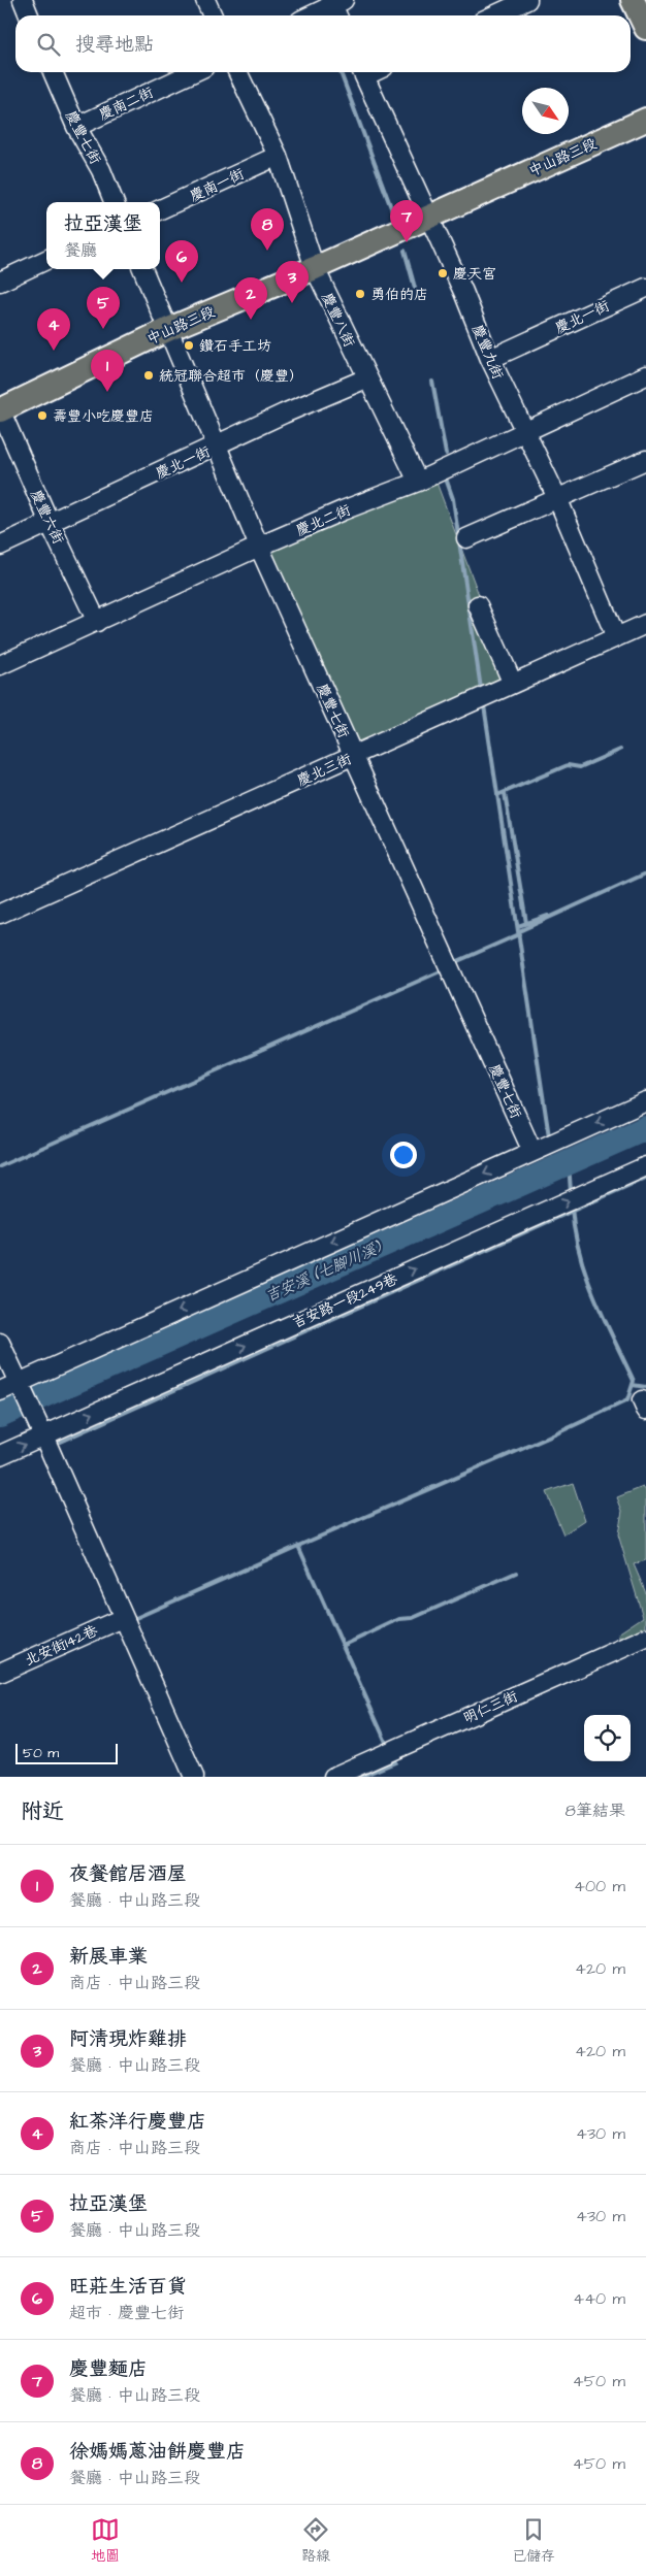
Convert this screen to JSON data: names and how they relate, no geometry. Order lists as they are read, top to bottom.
{
  "streets": {
    "main road": ["中山路三段"],
    "street": [
      "慶南二街",
      "慶豐七街",
      "慶南一街",
      "慶北一街",
      "慶豐八街",
      "慶豐九街",
      "慶豐六街",
      "慶北二街",
      "慶北三街",
      "吉安路一段249巷",
      "北安街142巷",
      "明仁三街"
    ]
  },
  "crossings": [
    ["慶南二街", "慶豐七街"],
    ["慶豐七街", "中山路三段"],
    ["慶豐七街", "慶北一街"],
    ["慶豐七街", "慶北二街"],
    ["慶豐七街", "慶北三街"],
    ["中山路三段", "慶豐八街"],
    ["中山路三段", "慶豐九街"],
    ["中山路三段", "慶豐六街"],
    ["慶南一街", "慶豐八街"],
    ["慶北一街", "慶豐八街"],
    ["慶北一街", "慶豐九街"],
    ["慶北一街", "慶豐六街"],
    ["慶豐八街", "慶北二街"],
    ["慶豐九街", "慶北二街"],
    ["慶豐九街", "慶北三街"],
    ["慶豐六街", "慶北二街"]
  ],
  "water": ["吉安溪 (七腳川溪)"],
  "places": [
    "慶天宮",
    "勇伯的店",
    "鑽石手工坊",
    "統冠聯合超市（慶豐）",
    "壽豐小吃慶豐店"
  ],
  "scale_bar": "50 m",
  "north": "bottom right",
  "page": {
    "search": "搜尋地點",
    "pins": [
      "7",
      "8",
      "6",
      "3",
      "2",
      "5",
      "4",
      "1"
    ],
    "popup": ["拉亞漢堡", "餐廳"],
    "scale": "50 m",
    "heading": ["附近", "8筆結果"],
    "list": [
      {
        "mark": "1",
        "name": "夜餐館居酒屋",
        "note": "餐廳 · 中山路三段",
        "value": "400 m"
      },
      {
        "mark": "2",
        "name": "新展車業",
        "note": "商店 · 中山路三段",
        "value": "420 m"
      },
      {
        "mark": "3",
        "name": "阿清現炸雞排",
        "note": "餐廳 · 中山路三段",
        "value": "420 m"
      },
      {
        "mark": "4",
        "name": "紅茶洋行慶豐店",
        "note": "商店 · 中山路三段",
        "value": "430 m"
      },
      {
        "mark": "5",
        "name": "拉亞漢堡",
        "note": "餐廳 · 中山路三段",
        "value": "430 m"
      },
      {
        "mark": "6",
        "name": "旺莊生活百貨",
        "note": "超市 · 慶豐七街",
        "value": "440 m"
      },
      {
        "mark": "7",
        "name": "慶豐麵店",
        "note": "餐廳 · 中山路三段",
        "value": "450 m"
      },
      {
        "mark": "8",
        "name": "徐媽媽蔥油餅慶豐店",
        "note": "餐廳 · 中山路三段",
        "value": "450 m"
      }
    ],
    "nav": ["地圖", "路線", "已儲存"]
  }
}
